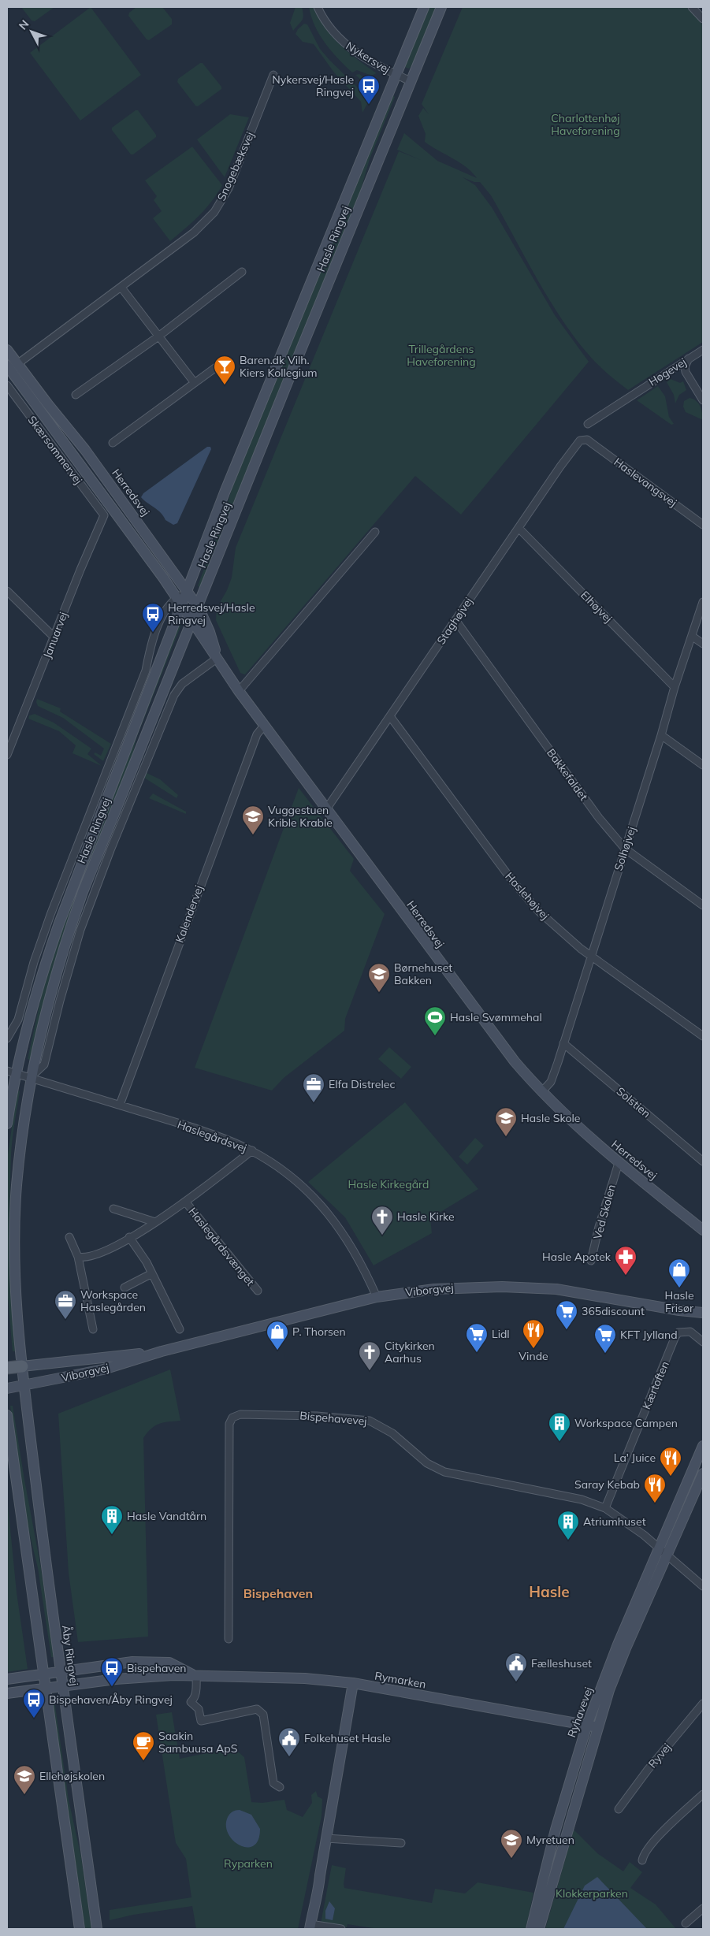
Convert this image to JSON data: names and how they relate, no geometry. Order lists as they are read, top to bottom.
{
  "streets": {
    "main road": ["Viborgvej"],
    "street": [
      "Nykersvej",
      "Snogebæksvej",
      "Hasle Ringvej",
      "Høgevej",
      "Skærsommervej",
      "Haslevangsvej",
      "Herredsvej",
      "Elhøjvej",
      "Staghøjvej",
      "Januarvej",
      "Bakkefaldet",
      "Solhøjvej",
      "Haslehøjvej",
      "Kalendervej",
      "Solstien",
      "Haslegårdsvej",
      "Ved Skolen",
      "Haslegårdsvænget",
      "Kærtoften",
      "Bispehavevej",
      "Åby Ringvej",
      "Rymarken",
      "Ryhavevej",
      "Ryvej"
    ]
  },
  "crossings": [
    ["Nykersvej", "Hasle Ringvej"],
    ["Snogebæksvej", "Herredsvej"],
    ["Hasle Ringvej", "Herredsvej"],
    ["Hasle Ringvej", "Haslegårdsvej"],
    ["Hasle Ringvej", "Viborgvej"],
    ["Hasle Ringvej", "Åby Ringvej"],
    ["Skærsommervej", "Januarvej"],
    ["Haslevangsvej", "Staghøjvej"],
    ["Herredsvej", "Staghøjvej"],
    ["Herredsvej", "Solhøjvej"],
    ["Herredsvej", "Kalendervej"],
    ["Herredsvej", "Ved Skolen"],
    ["Elhøjvej", "Staghøjvej"],
    ["Elhøjvej", "Solhøjvej"],
    ["Staghøjvej", "Bakkefaldet"],
    ["Staghøjvej", "Haslehøjvej"],
    ["Bakkefaldet", "Solhøjvej"],
    ["Solhøjvej", "Haslehøjvej"],
    ["Solhøjvej", "Solstien"],
    ["Kalendervej", "Haslegårdsvej"],
    ["Haslegårdsvej", "Haslegårdsvænget"],
    ["Haslegårdsvej", "Viborgvej"],
    ["Viborgvej", "Åby Ringvej"],
    ["Kærtoften", "Bispehavevej"],
    ["Bispehavevej", "Ryhavevej"],
    ["Åby Ringvej", "Rymarken"],
    ["Rymarken", "Ryhavevej"]
  ],
  "districts": ["Hasle", "Bispehaven"],
  "parks": [
    "Charlottenhøj Haveforening",
    "Trillegårdens Haveforening",
    "Hasle Kirkegård",
    "Ryparken",
    "Klokkerparken"
  ],
  "places": {
    "bus stop": [
      "Nykersvej/Hasle Ringvej",
      "Herredsvej/Hasle Ringvej",
      "Bispehaven",
      "Bispehaven/Åby Ringvej"
    ],
    "bar": ["Baren.dk Vilh. Kiers Kollegium"],
    "school or university": [
      "Vuggestuen Krible Krable",
      "Børnehuset Bakken",
      "Hasle Skole",
      "Ellehøjskolen",
      "Myretuen"
    ],
    "sports": ["Hasle Svømmehal"],
    "office": ["Elfa Distrelec", "Workspace Haslegården"],
    "church": ["Hasle Kirke", "Citykirken Aarhus"],
    "pharmacy": ["Hasle Apotek"],
    "shop": ["Hasle Frisør", "P. Thorsen"],
    "supermarket": ["365discount", "Lidl", "KFT Jylland"],
    "restaurant": ["Vinde", "La' Juice", "Saray Kebab"],
    "building": ["Workspace Campen", "Hasle Vandtårn", "Atriumhuset"],
    "public building": ["Fælleshuset", "Folkehuset Hasle"],
    "cafe": ["Saakin Sambuusa ApS"]
  },
  "north": "top left"
}
